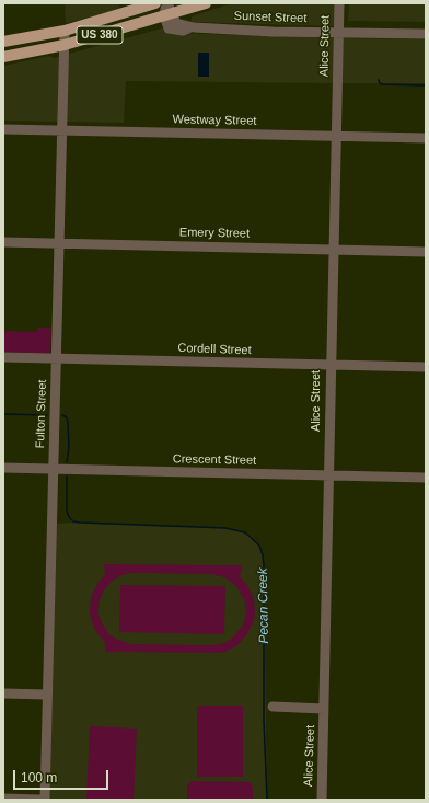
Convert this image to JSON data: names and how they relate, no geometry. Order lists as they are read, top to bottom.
{
  "streets": {
    "main road": ["US 380"],
    "street": [
      "Sunset Street",
      "Alice Street",
      "Westway Street",
      "Emery Street",
      "Cordell Street",
      "Fulton Street",
      "Crescent Street"
    ]
  },
  "crossings": [
    ["Sunset Street", "US 380"],
    ["Sunset Street", "Alice Street"],
    ["US 380", "Fulton Street"],
    ["Alice Street", "Westway Street"],
    ["Alice Street", "Emery Street"],
    ["Alice Street", "Cordell Street"],
    ["Alice Street", "Crescent Street"],
    ["Westway Street", "Fulton Street"],
    ["Emery Street", "Fulton Street"],
    ["Cordell Street", "Fulton Street"],
    ["Fulton Street", "Crescent Street"]
  ],
  "water": ["Pecan Creek"],
  "scale_bar": "100 m"
}
